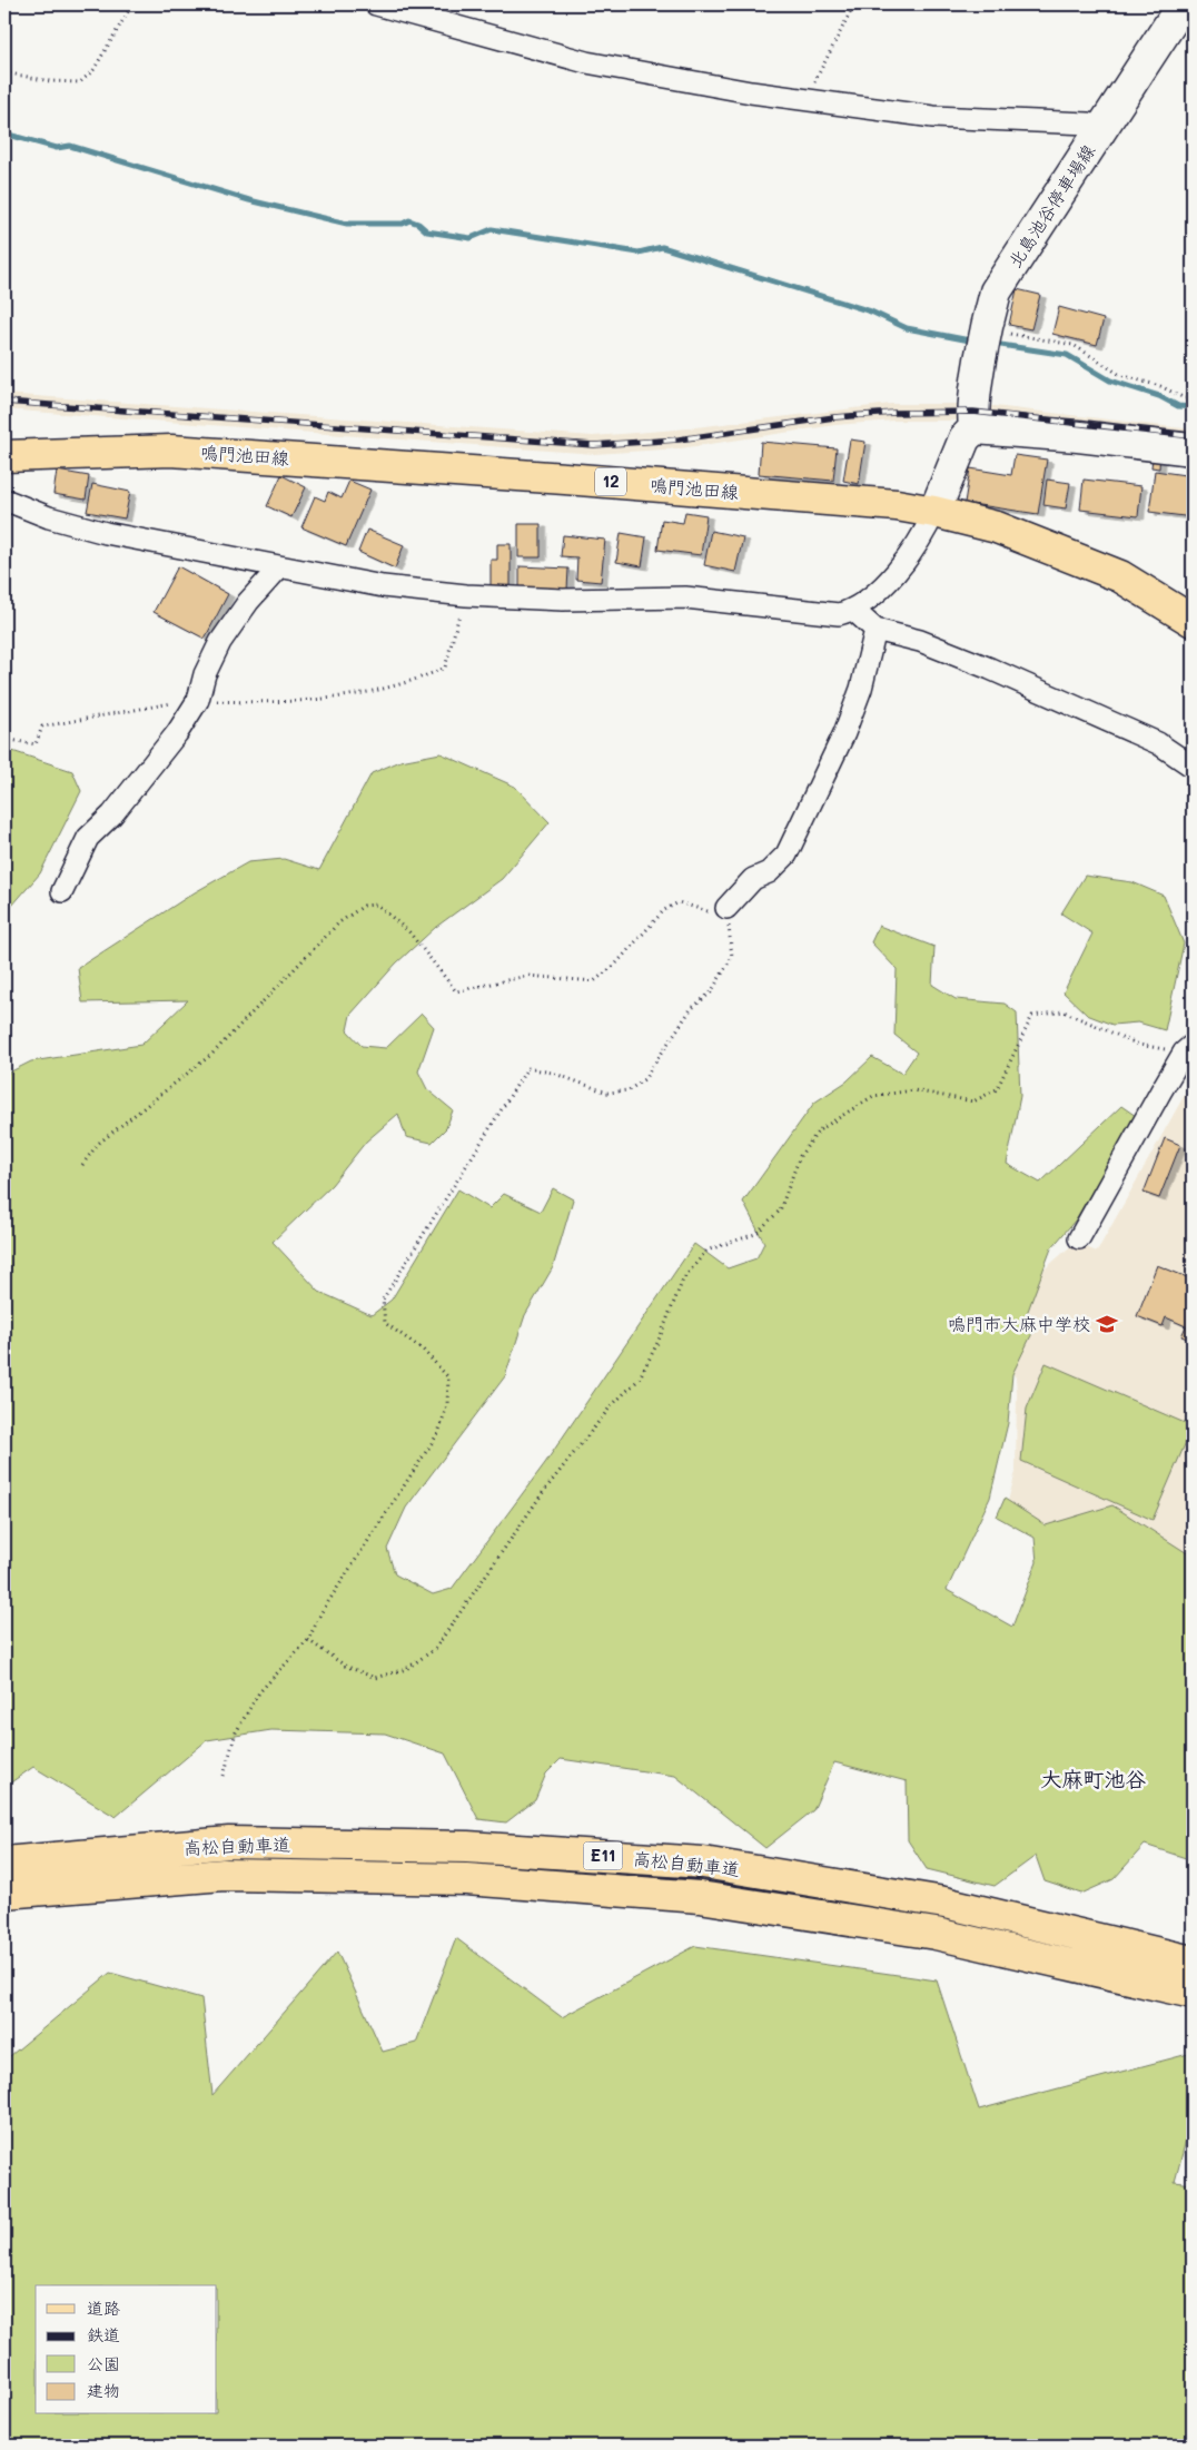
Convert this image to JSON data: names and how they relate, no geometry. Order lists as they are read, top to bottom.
{
  "streets": {
    "main road": [
      "北島池谷停車場線",
      "鳴門池田線",
      "12",
      "高松自動車道",
      "E11"
    ]
  },
  "districts": ["大麻町池谷"],
  "places": {
    "school or university": ["鳴門市大麻中学校"]
  },
  "legend": [
    "道路",
    "鉄道",
    "公園",
    "建物"
  ]
}
